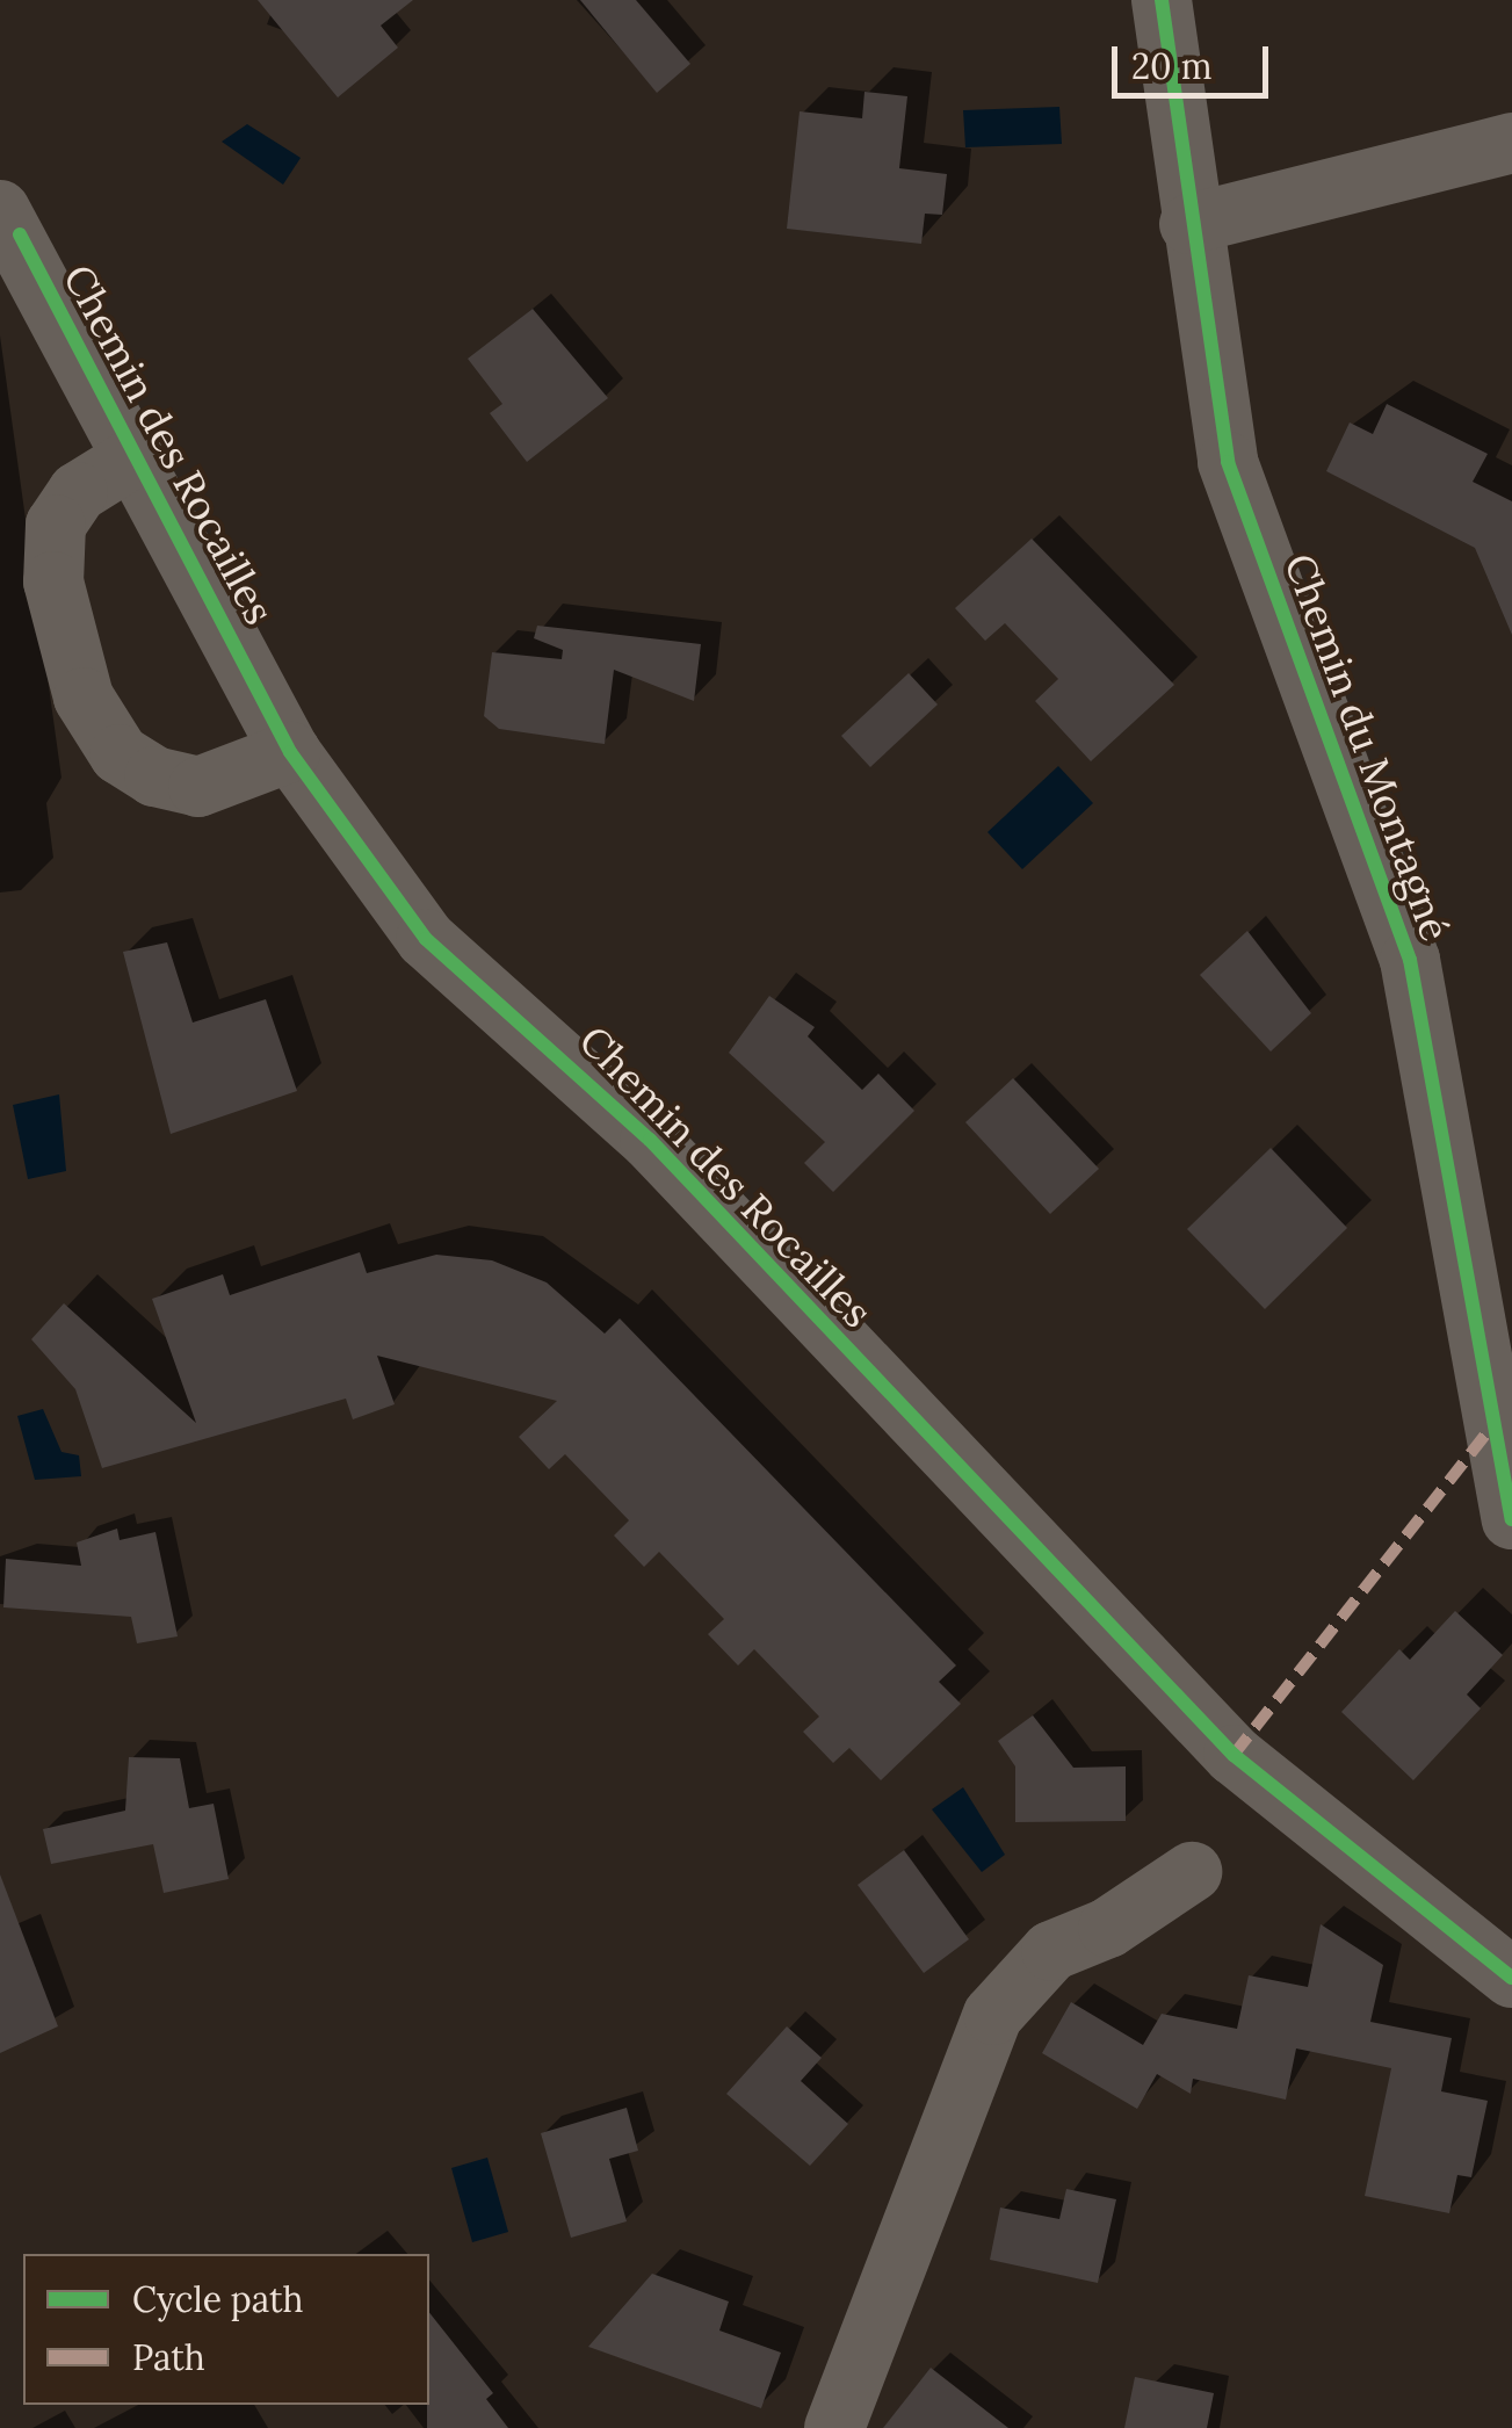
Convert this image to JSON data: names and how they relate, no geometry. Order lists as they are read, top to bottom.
{
  "streets": {
    "street": ["Chemin des Rocailles", "Chemin du Montagné"]
  },
  "legend": ["Cycle path", "Path"],
  "scale_bar": "20 m"
}
